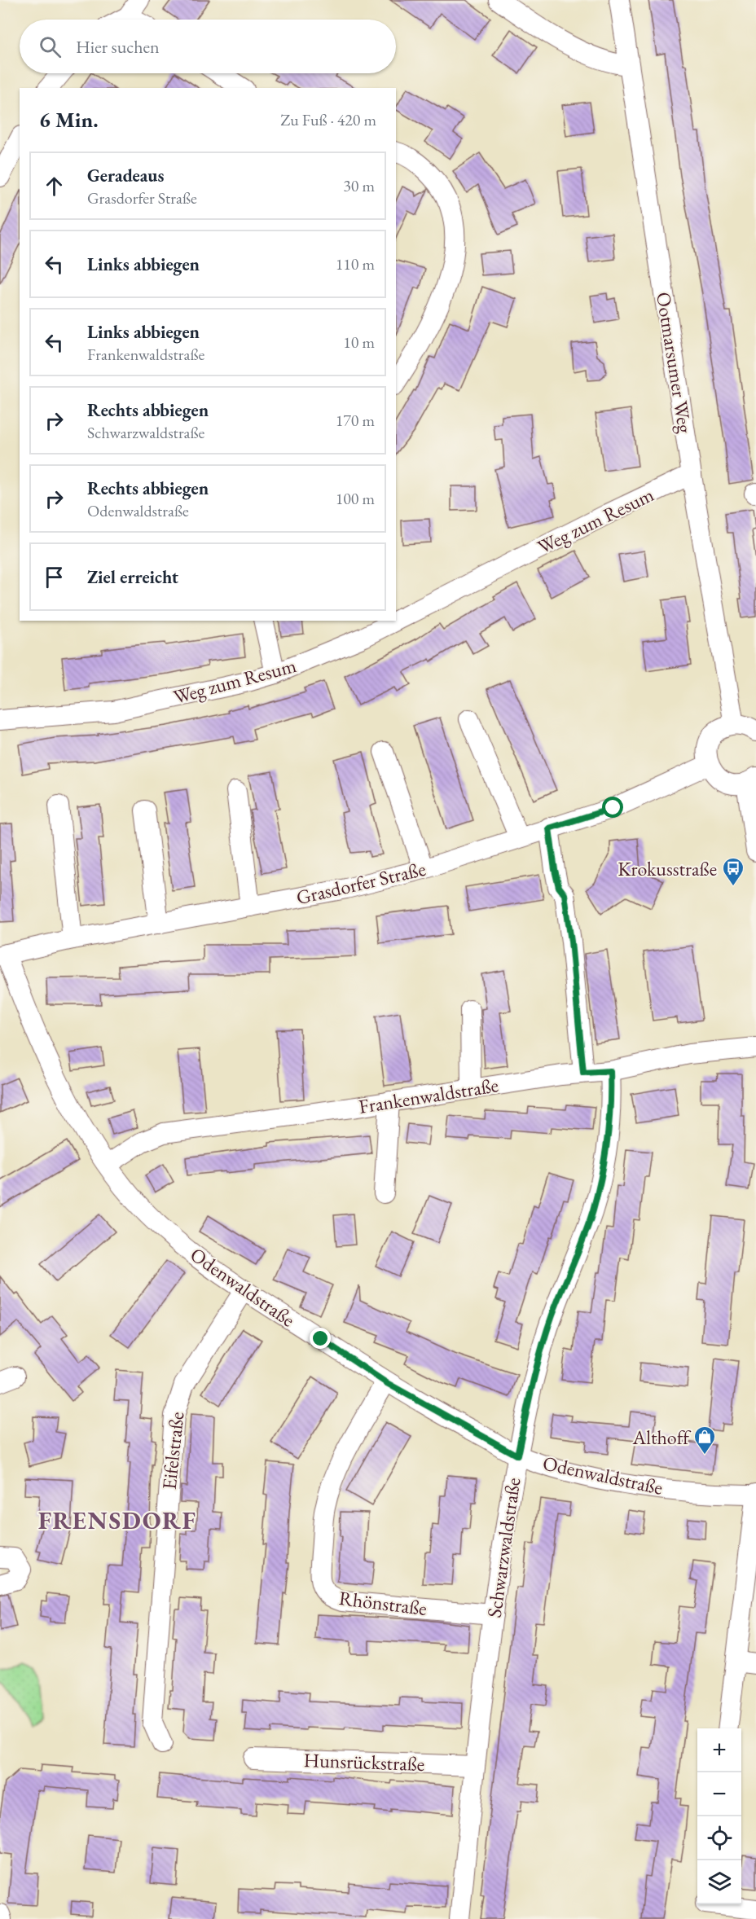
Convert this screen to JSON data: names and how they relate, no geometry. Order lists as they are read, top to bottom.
{
  "streets": {
    "street": [
      "Ootmarsumer Weg",
      "Weg zum Resum",
      "Grasdorfer Straße",
      "Frankenwaldstraße",
      "Odenwaldstraße",
      "Eifelstraße",
      "Schwarzwaldstraße",
      "Rhönstraße",
      "Hunsrückstraße"
    ]
  },
  "crossings": [
    ["Ootmarsumer Weg", "Weg zum Resum"],
    ["Grasdorfer Straße", "Odenwaldstraße"],
    ["Frankenwaldstraße", "Odenwaldstraße"],
    ["Frankenwaldstraße", "Schwarzwaldstraße"],
    ["Odenwaldstraße", "Eifelstraße"],
    ["Odenwaldstraße", "Schwarzwaldstraße"],
    ["Odenwaldstraße", "Rhönstraße"],
    ["Schwarzwaldstraße", "Rhönstraße"],
    ["Schwarzwaldstraße", "Hunsrückstraße"]
  ],
  "districts": ["FRENSDORF"],
  "places": {
    "bus stop": ["Krokusstraße"],
    "shop": ["Althoff"]
  },
  "page": {
    "search": "Hier suchen",
    "heading": ["6 Min.", "Zu Fuß · 420 m"],
    "list": [
      ["Geradeaus", "Grasdorfer Straße", "30 m"],
      ["Links abbiegen", "110 m"],
      ["Links abbiegen", "Frankenwaldstraße", "10 m"],
      ["Rechts abbiegen", "Schwarzwaldstraße", "170 m"],
      ["Rechts abbiegen", "Odenwaldstraße", "100 m"],
      "Ziel erreicht"
    ],
    "map_buttons": ["+", "−"]
  }
}
